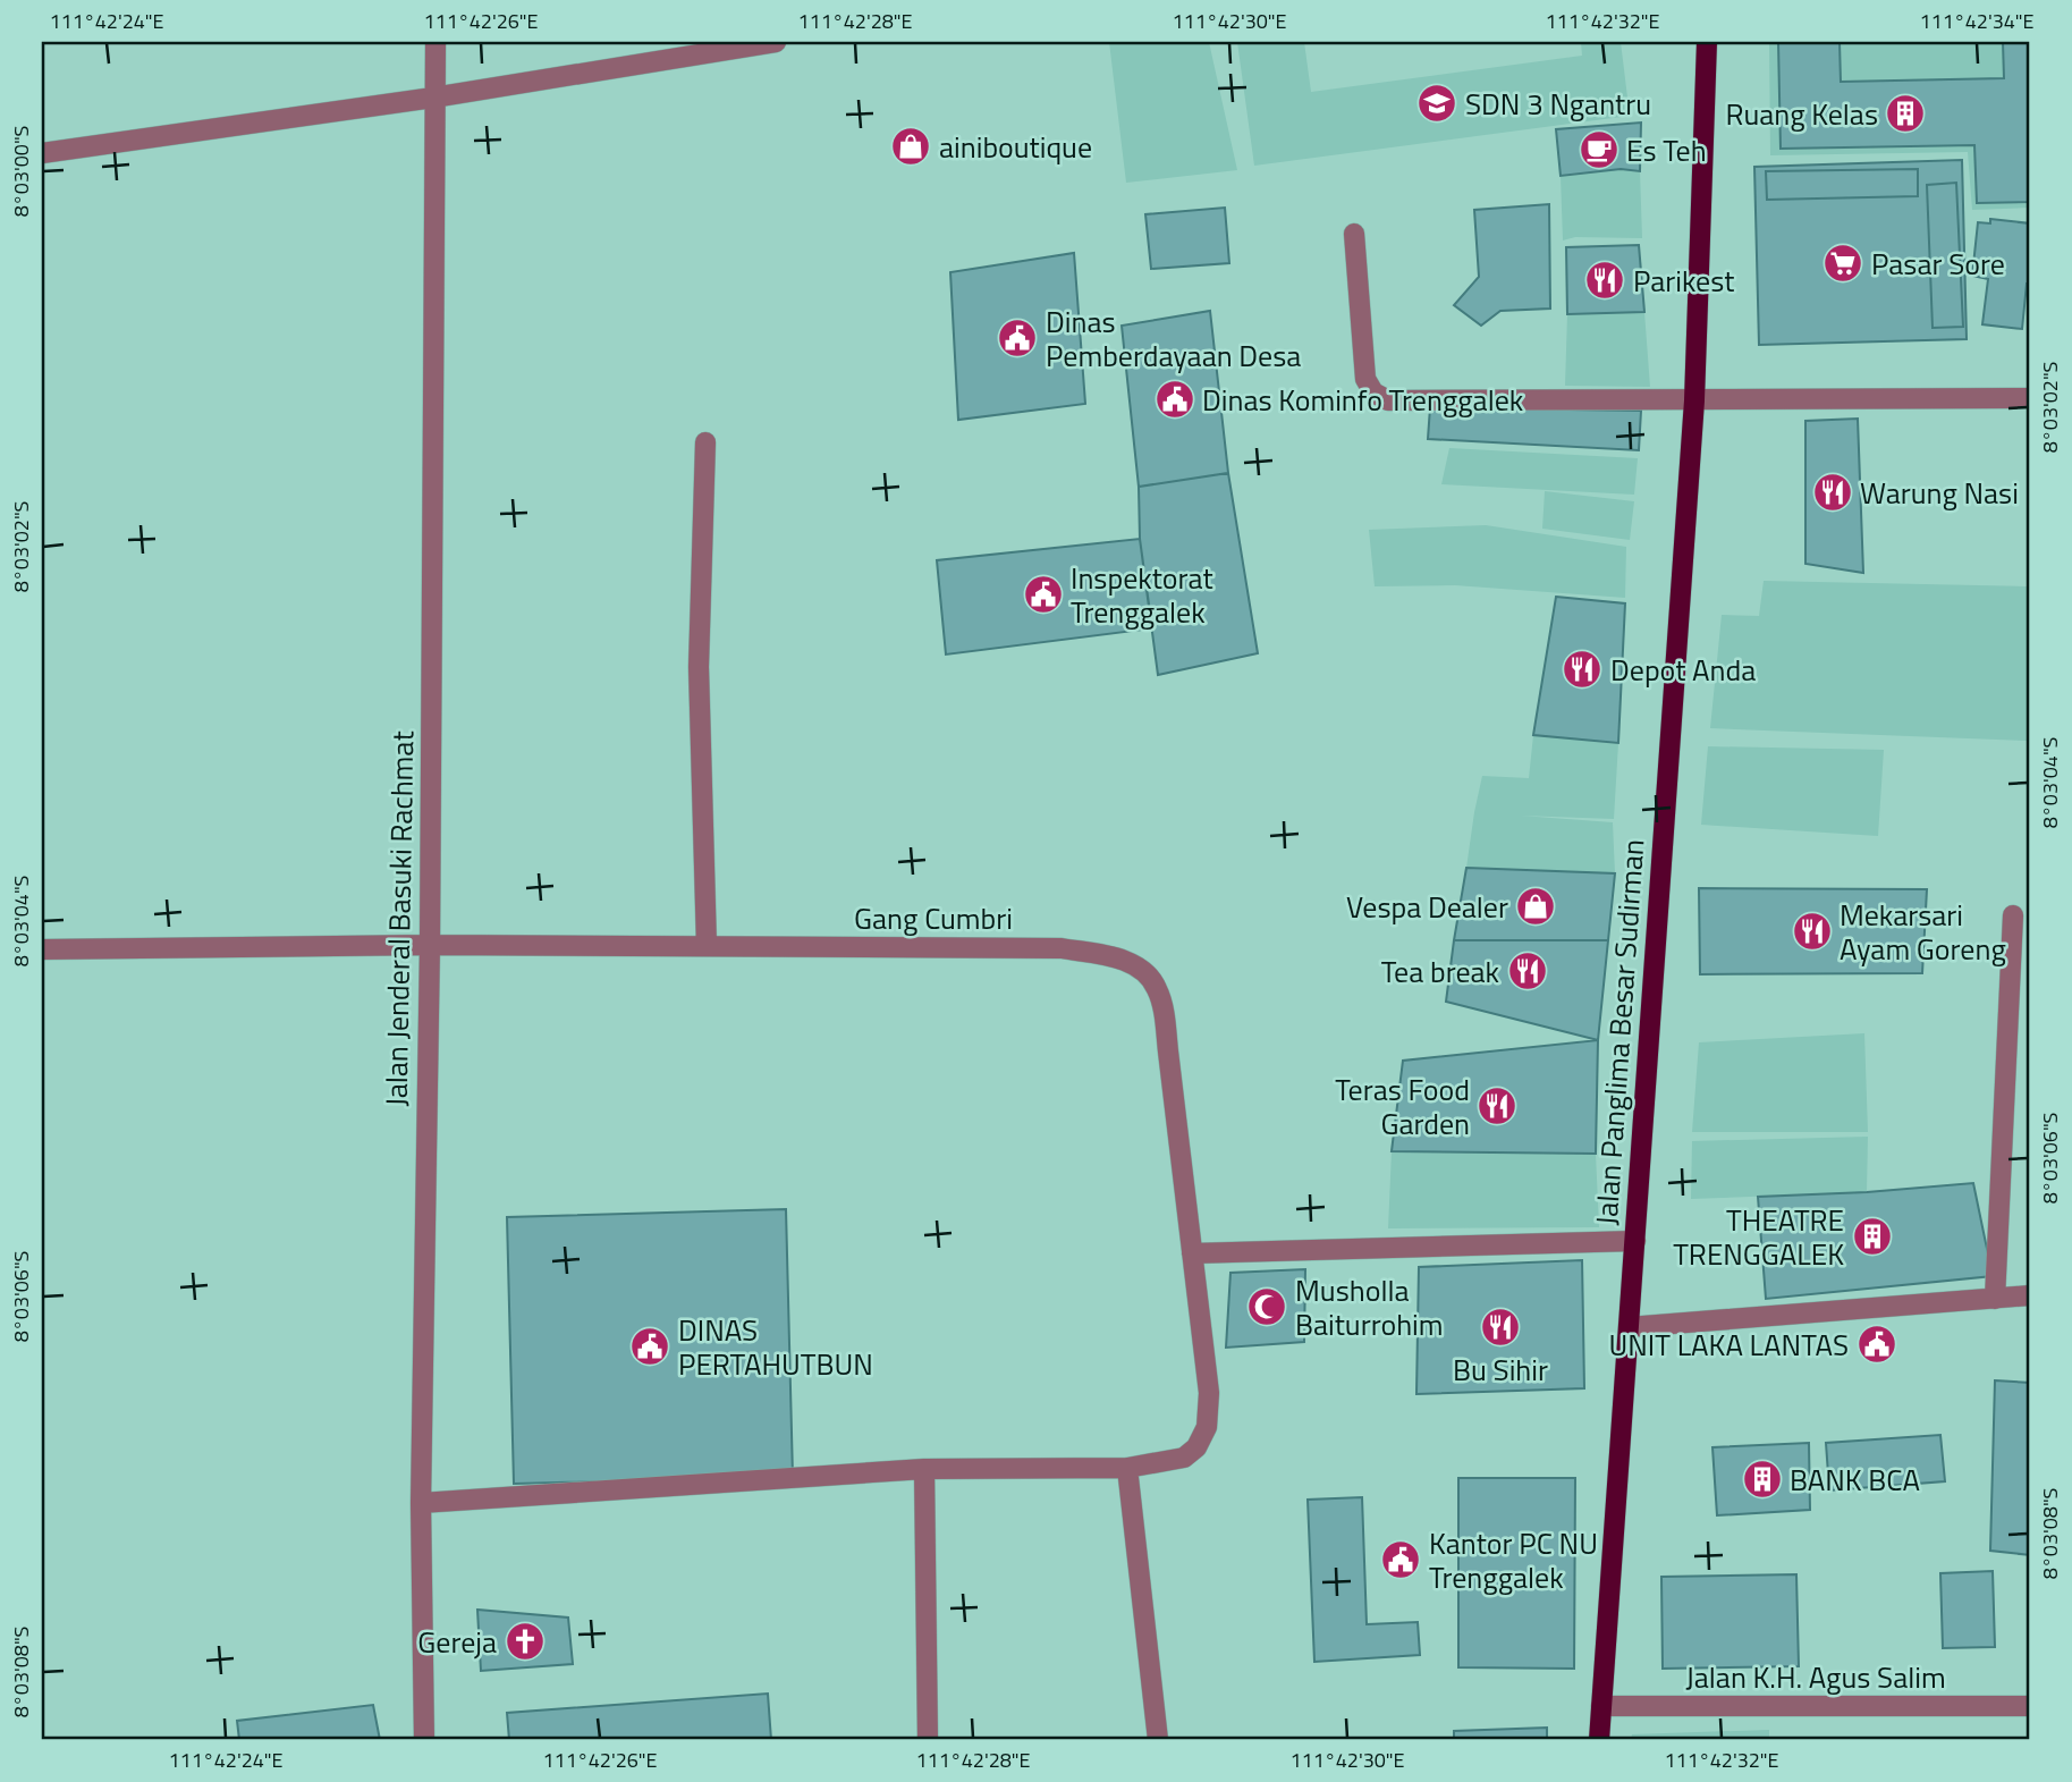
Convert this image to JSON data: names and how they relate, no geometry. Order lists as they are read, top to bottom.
{
  "streets": {
    "main road": ["Jalan Panglima Besar Sudirman"],
    "street": ["Gang Cumbri", "Jalan Jenderal Basuki Rachmat", "Jalan K.H. Agus Salim"]
  },
  "crossings": [
    ["Gang Cumbri", "Jalan Jenderal Basuki Rachmat"],
    ["Jalan Panglima Besar Sudirman", "Jalan K.H. Agus Salim"]
  ],
  "places": {
    "school or university": ["SDN 3 Ngantru"],
    "building": ["Ruang Kelas", "THEATRE TRENGGALEK", "BANK BCA"],
    "shop": ["ainiboutique", "Vespa Dealer"],
    "cafe": ["Es Teh"],
    "supermarket": ["Pasar Sore"],
    "restaurant": [
      "Parikest",
      "Warung Nasi",
      "Depot Anda",
      "Mekarsari Ayam Goreng",
      "Tea break",
      "Teras Food Garden",
      "Bu Sihir"
    ],
    "public building": [
      "Dinas Pemberdayaan Desa",
      "Dinas Kominfo Trenggalek",
      "Inspektorat Trenggalek",
      "UNIT LAKA LANTAS",
      "DINAS PERTAHUTBUN",
      "Kantor PC NU Trenggalek"
    ],
    "mosque": ["Musholla Baiturrohim"],
    "church": ["Gereja"]
  },
  "coordinates": [
    "111°42'24\"E",
    "111°42'26\"E",
    "111°42'28\"E",
    "111°42'30\"E",
    "111°42'32\"E",
    "111°42'34\"E",
    "8°03'00\"S",
    "8°03'02\"S",
    "8°03'04\"S",
    "8°03'06\"S",
    "8°03'08\"S"
  ]
}
